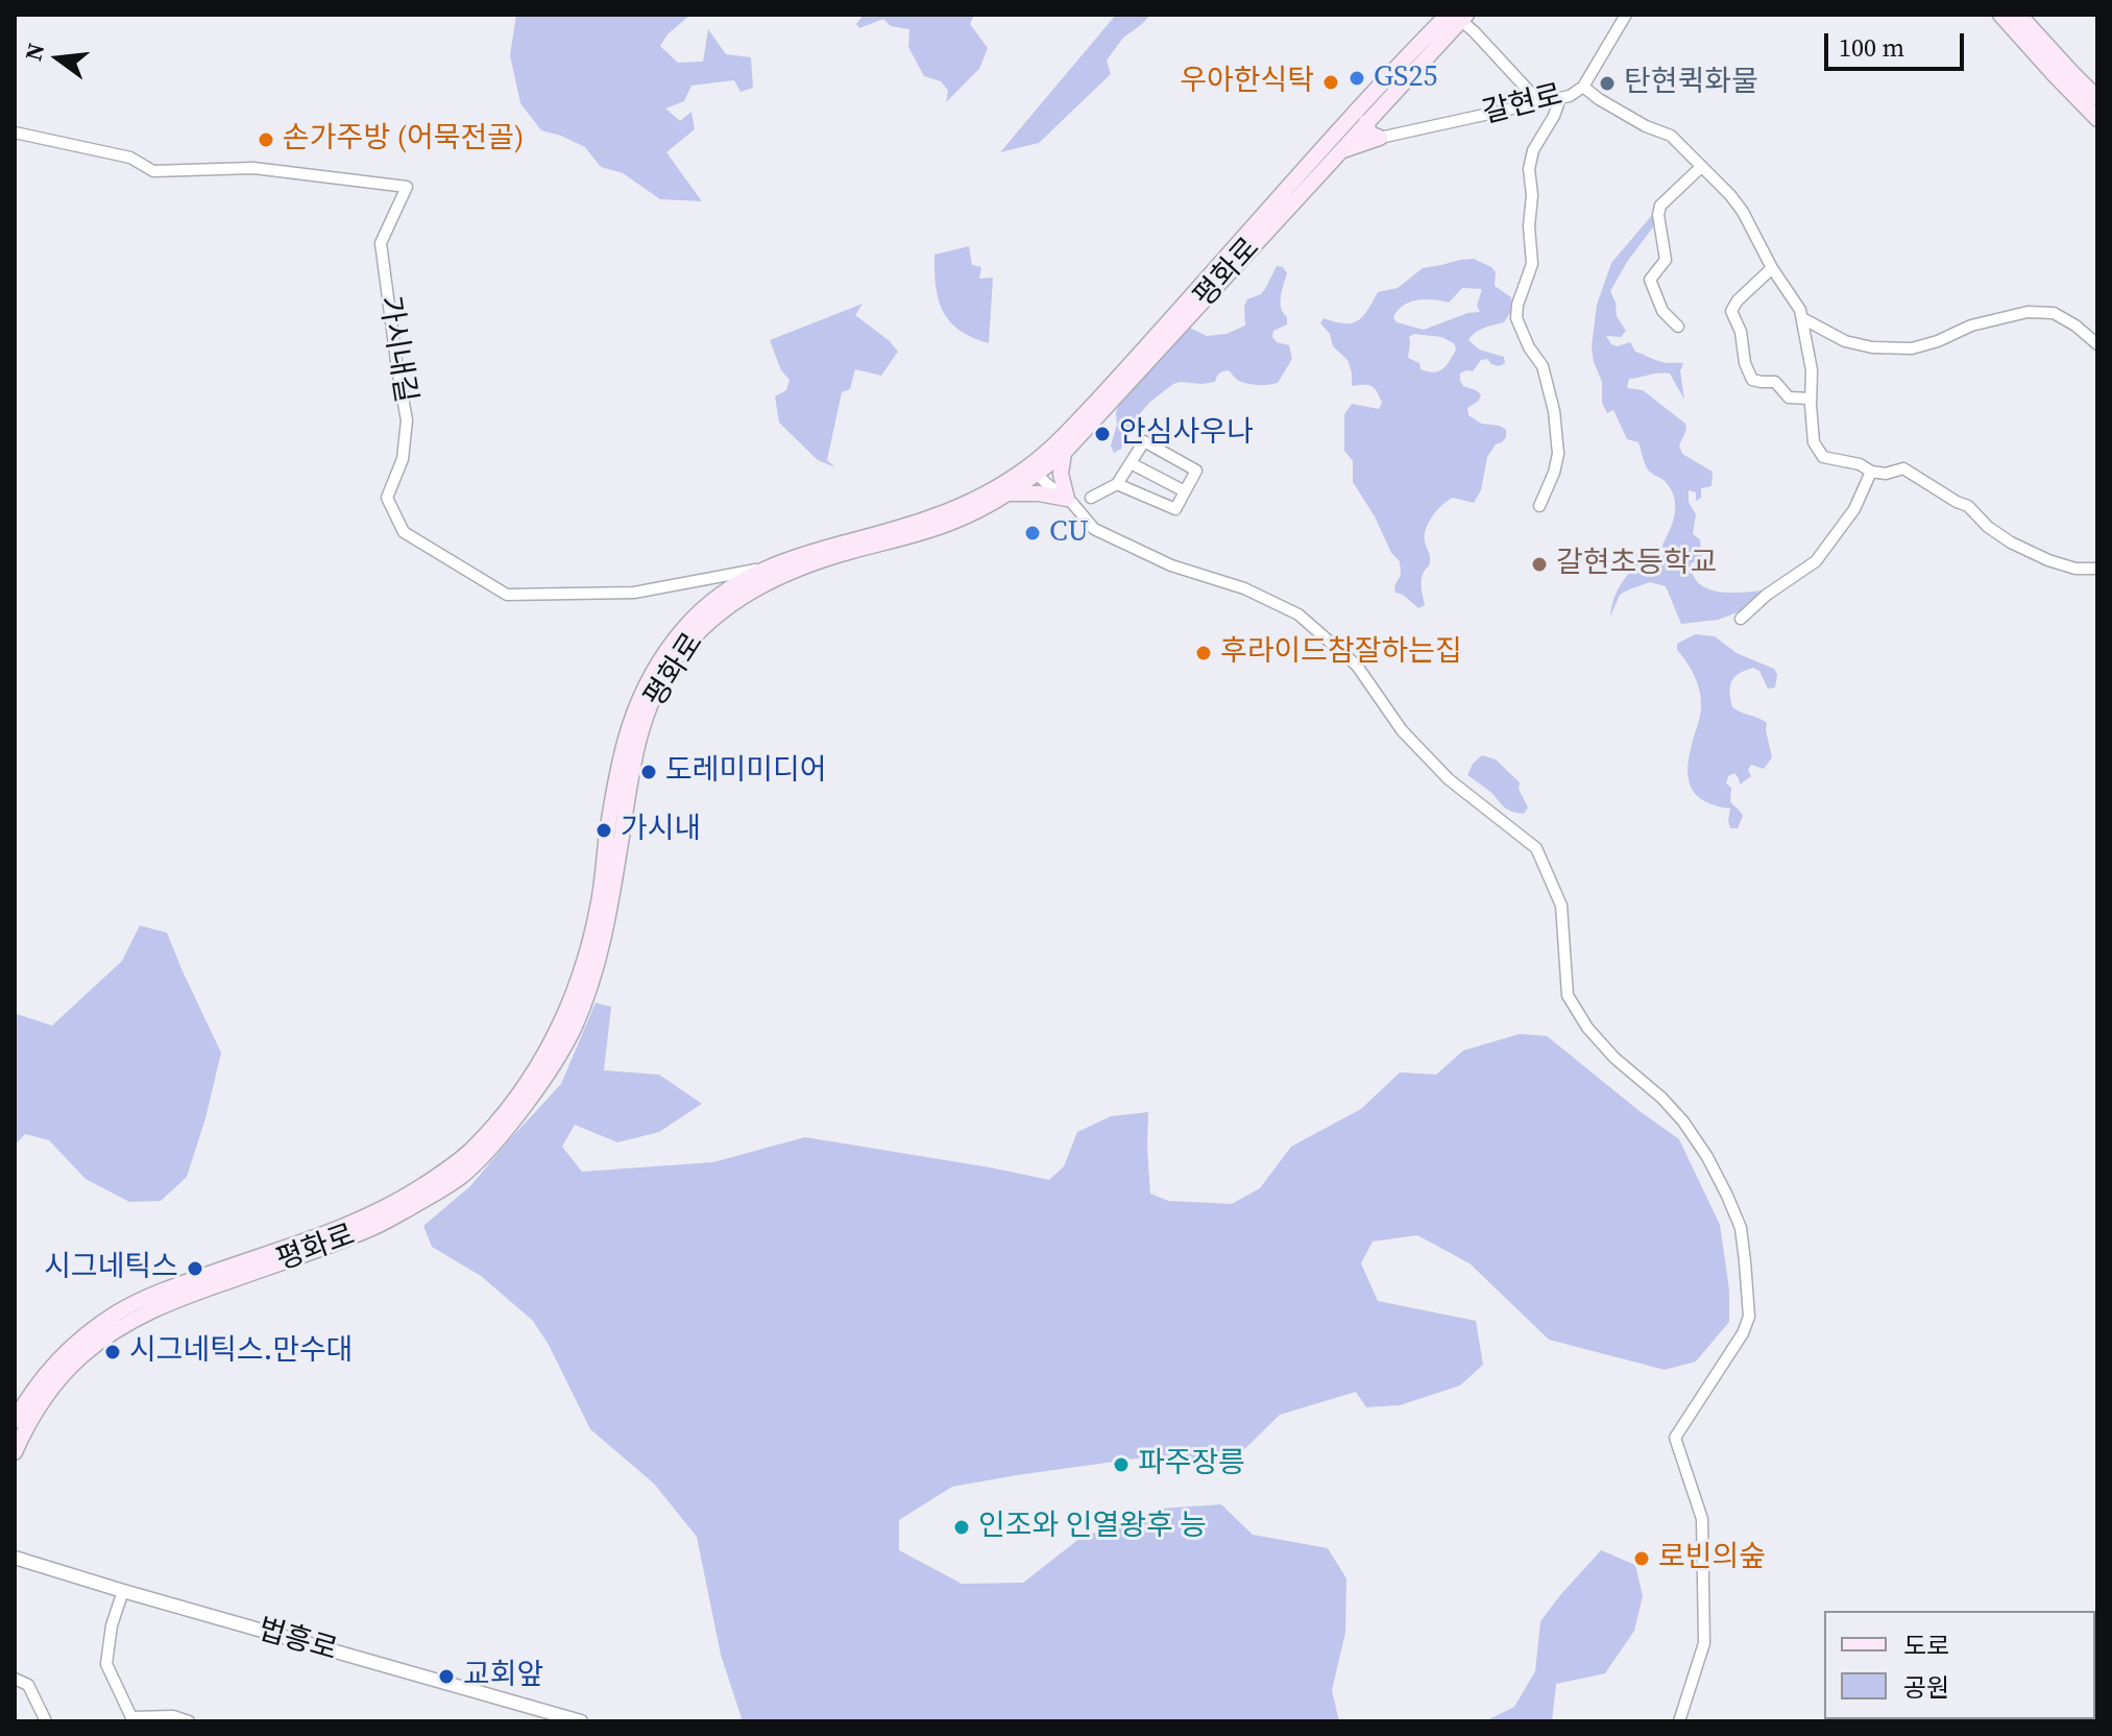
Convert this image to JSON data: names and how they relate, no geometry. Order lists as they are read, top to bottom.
{
  "streets": {
    "main road": ["평화로"],
    "street": ["갈현로", "가시내길", "법흥로"]
  },
  "crossings": [
    ["평화로", "가시내길"]
  ],
  "places": [
    "GS25",
    "우아한식탁",
    "탄현퀵화물",
    "손가주방 (어묵전골)",
    "안심사우나",
    "CU",
    "갈현초등학교",
    "후라이드참잘하는집",
    "도레미미디어",
    "가시내",
    "시그네틱스",
    "시그네틱스.만수대",
    "파주장릉",
    "인조와 인열왕후 능",
    "로빈의숲",
    "교회앞"
  ],
  "legend": ["도로", "공원"],
  "scale_bar": "100 m",
  "north": "left"
}
